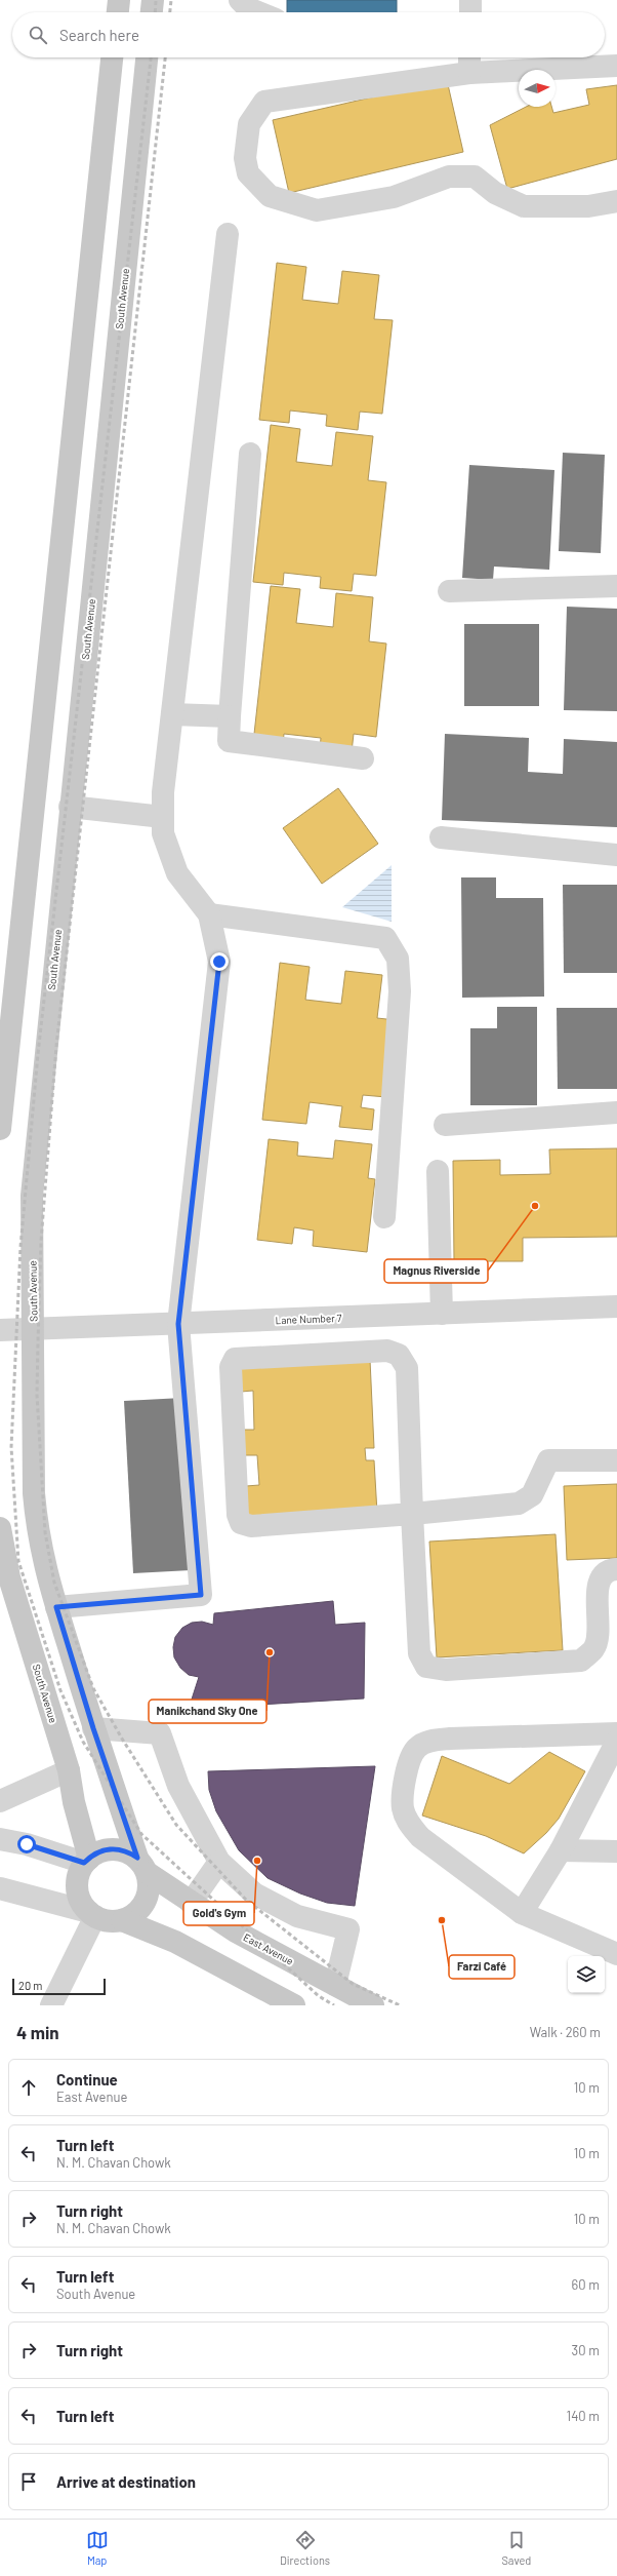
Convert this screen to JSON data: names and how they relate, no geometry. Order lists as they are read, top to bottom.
{
  "streets": {
    "main road": ["South Avenue", "East Avenue"],
    "street": ["Lane Number 7"]
  },
  "crossings": [
    ["South Avenue", "Lane Number 7"],
    ["South Avenue", "East Avenue"]
  ],
  "places": [
    "Magnus Riverside",
    "Manikchand Sky One",
    "Gold's Gym",
    "Farzi Café"
  ],
  "scale_bar": "20 m",
  "north": "right",
  "page": {
    "search": "Search here",
    "scale": "20 m",
    "heading": ["4 min", "Walk · 260 m"],
    "list": [
      ["Continue", "East Avenue", "10 m"],
      ["Turn left", "N. M. Chavan Chowk", "10 m"],
      ["Turn right", "N. M. Chavan Chowk", "10 m"],
      ["Turn left", "South Avenue", "60 m"],
      ["Turn right", "30 m"],
      ["Turn left", "140 m"],
      "Arrive at destination"
    ],
    "nav": ["Map", "Directions", "Saved"]
  }
}
